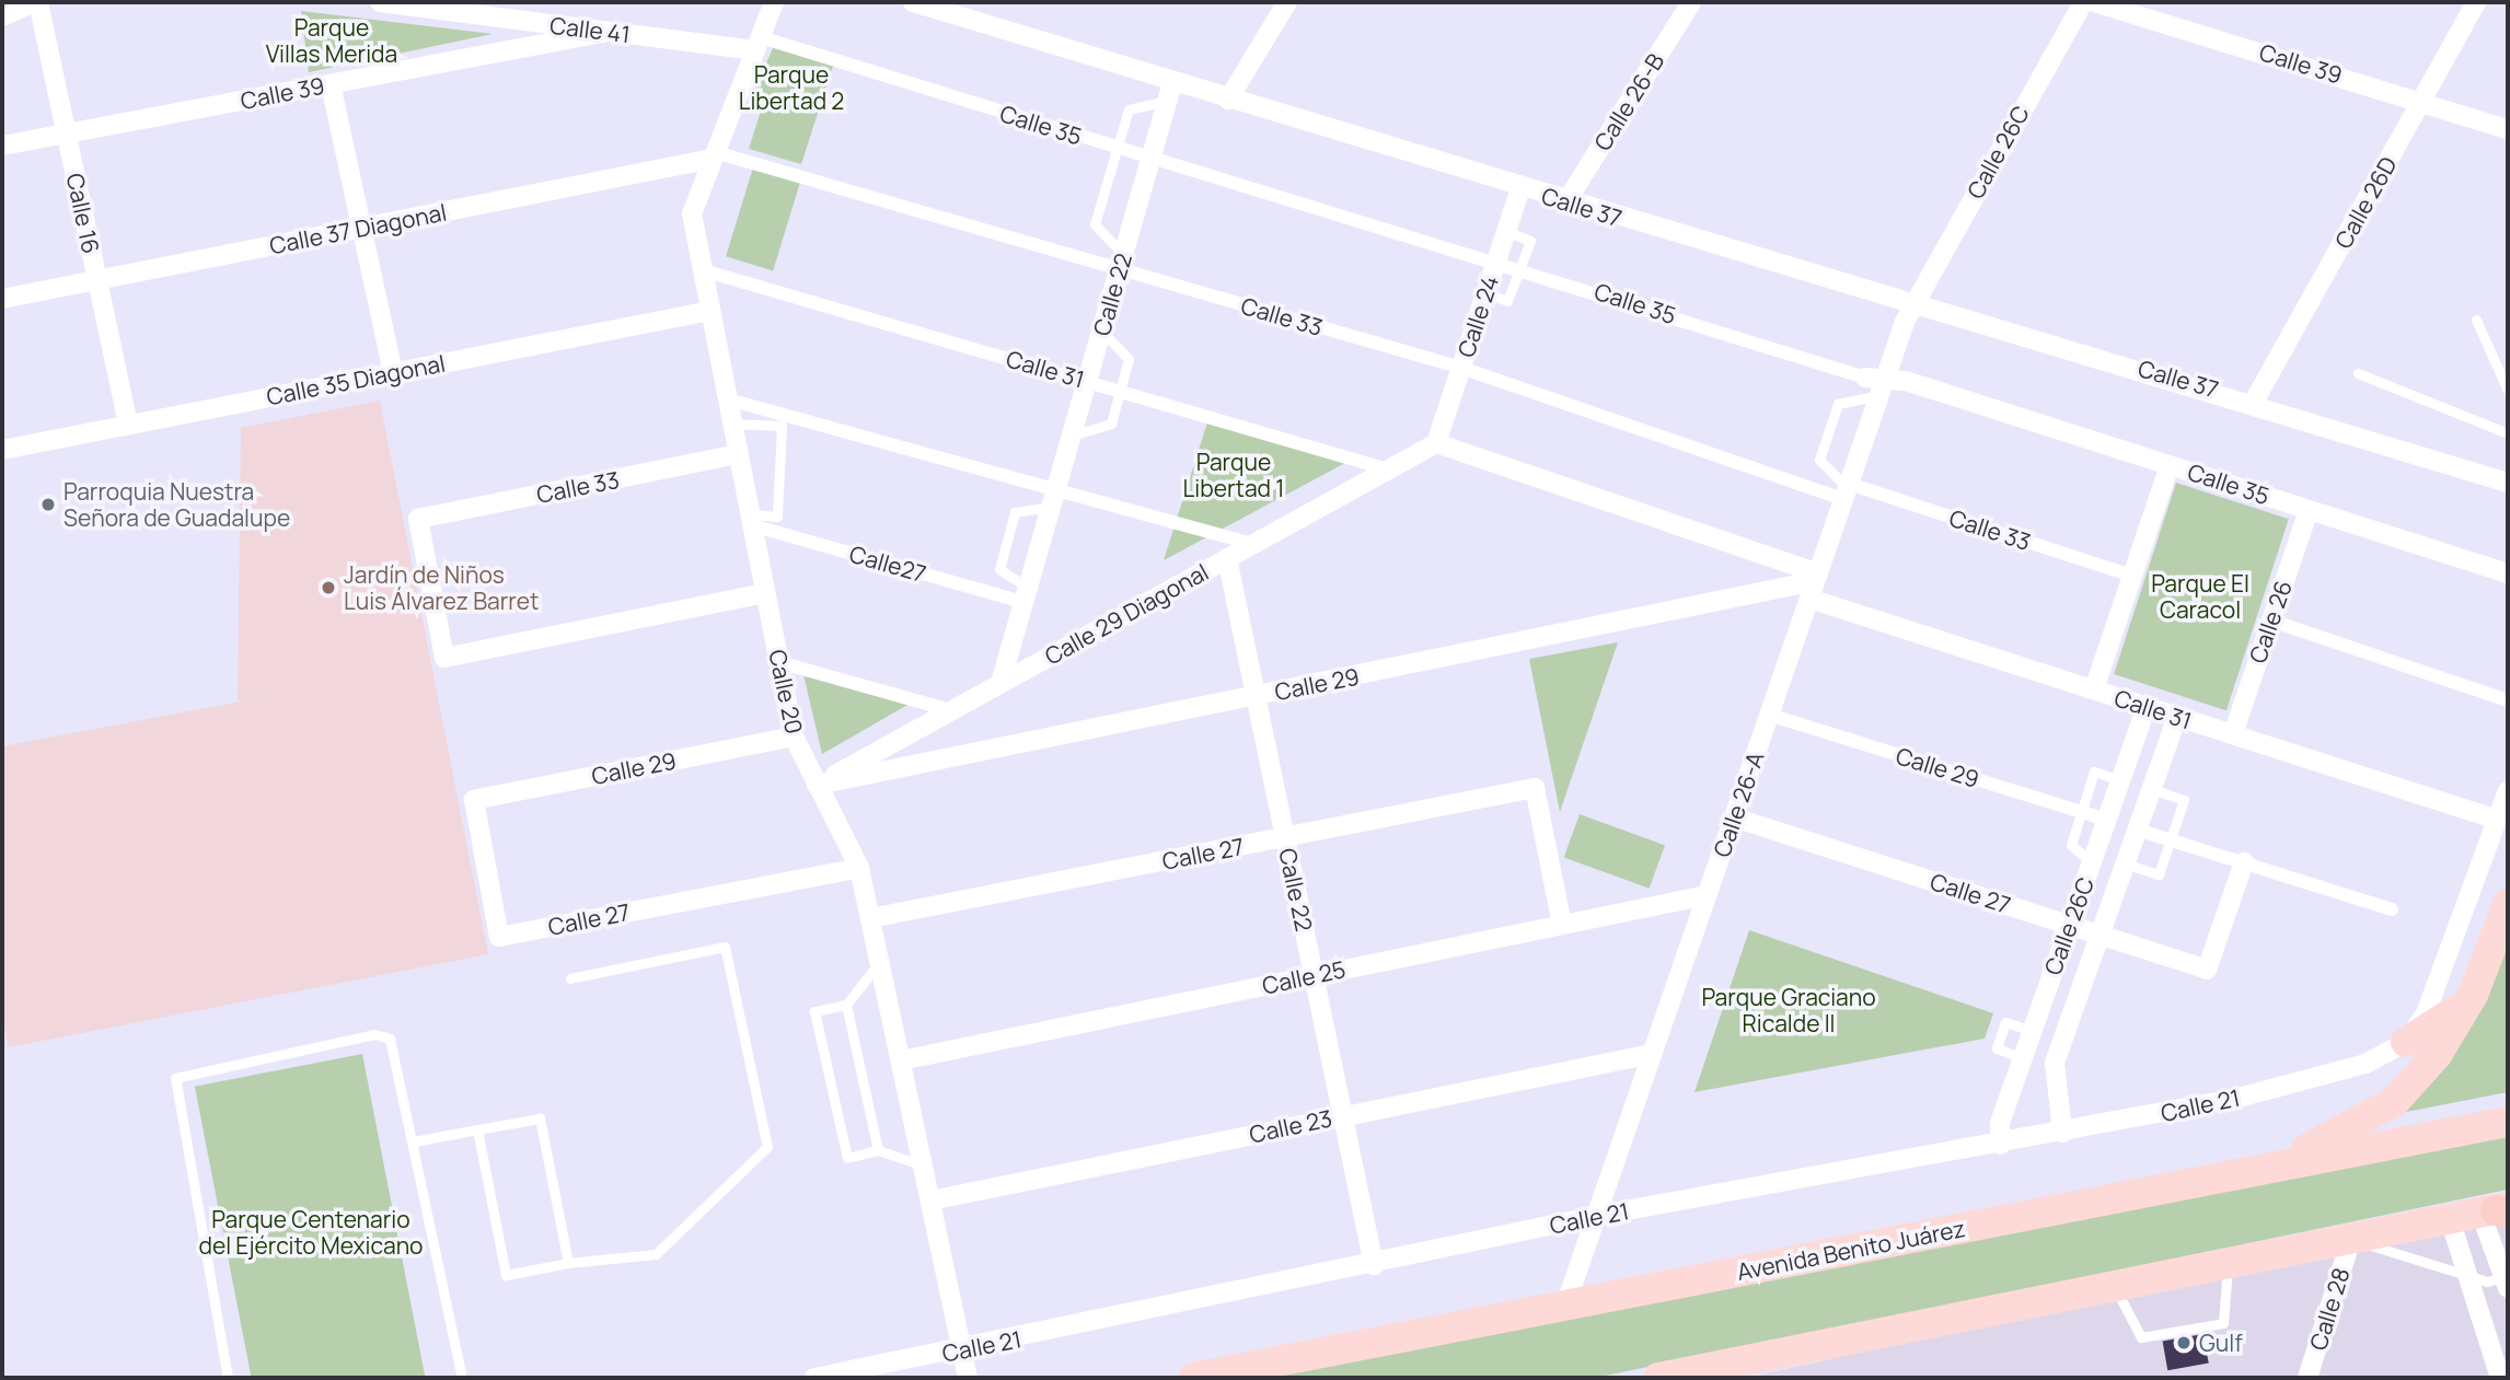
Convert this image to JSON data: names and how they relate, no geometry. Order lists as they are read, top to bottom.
{
  "streets": {
    "main road": ["Avenida Benito Juárez"],
    "street": [
      "Calle 41",
      "Calle 39",
      "Calle 26-B",
      "Calle 35",
      "Calle 26C",
      "Calle 26D",
      "Calle 37",
      "Calle 16",
      "Calle 37 Diagonal",
      "Calle 22",
      "Calle 33",
      "Calle 24",
      "Calle 31",
      "Calle 35 Diagonal",
      "Calle27",
      "Calle 29 Diagonal",
      "Calle 26",
      "Calle 29",
      "Calle 20",
      "Calle 26-A",
      "Calle 27",
      "Calle 25",
      "Calle 21",
      "Calle 23",
      "Calle 28"
    ]
  },
  "crossings": [
    ["Calle 41", "Calle 39"],
    ["Calle 41", "Calle 35"],
    ["Calle 41", "Calle 20"],
    ["Calle 39", "Calle 26D"],
    ["Calle 39", "Calle 16"],
    ["Calle 26-B", "Calle 37"],
    ["Calle 35", "Calle 22"],
    ["Calle 35", "Calle 24"],
    ["Calle 35", "Calle 26"],
    ["Calle 35", "Calle 20"],
    ["Calle 35", "Calle 26-A"],
    ["Calle 26C", "Calle 37"],
    ["Calle 26C", "Calle 31"],
    ["Calle 26C", "Calle 29"],
    ["Calle 26C", "Calle 26-A"],
    ["Calle 26C", "Calle 27"],
    ["Calle 26C", "Calle 21"],
    ["Calle 26D", "Calle 37"],
    ["Calle 37", "Calle 22"],
    ["Calle 37", "Calle 24"],
    ["Calle 37", "Calle 26-A"],
    ["Calle 16", "Calle 37 Diagonal"],
    ["Calle 16", "Calle 35 Diagonal"],
    ["Calle 37 Diagonal", "Calle 33"],
    ["Calle 37 Diagonal", "Calle 20"],
    ["Calle 22", "Calle 33"],
    ["Calle 22", "Calle 31"],
    ["Calle 22", "Calle27"],
    ["Calle 22", "Calle 29 Diagonal"],
    ["Calle 22", "Calle 29"],
    ["Calle 22", "Calle 27"],
    ["Calle 22", "Calle 25"],
    ["Calle 22", "Calle 21"],
    ["Calle 22", "Calle 23"],
    ["Calle 33", "Calle 24"],
    ["Calle 33", "Calle 20"],
    ["Calle 33", "Calle 26-A"],
    ["Calle 24", "Calle 31"],
    ["Calle 24", "Calle 29 Diagonal"],
    ["Calle 31", "Calle 29 Diagonal"],
    ["Calle 31", "Calle 26"],
    ["Calle 31", "Calle 29"],
    ["Calle 31", "Calle 20"],
    ["Calle 31", "Calle 26-A"],
    ["Calle 35 Diagonal", "Calle 20"],
    ["Calle27", "Calle 20"],
    ["Calle 29 Diagonal", "Calle 29"],
    ["Calle 29 Diagonal", "Calle 20"],
    ["Calle 29", "Calle 20"],
    ["Calle 29", "Calle 26-A"],
    ["Calle 29", "Calle 27"],
    ["Calle 20", "Calle 27"],
    ["Calle 20", "Calle 25"],
    ["Calle 20", "Calle 21"],
    ["Calle 20", "Calle 23"],
    ["Calle 26-A", "Calle 27"],
    ["Calle 26-A", "Calle 25"],
    ["Calle 26-A", "Calle 21"],
    ["Calle 26-A", "Calle 23"],
    ["Calle 26-A", "Avenida Benito Juárez"],
    ["Calle 27", "Calle 25"]
  ],
  "parks": [
    "Parque Villas Merida",
    "Parque Libertad 2",
    "Parque Libertad 1",
    "Parque El Caracol",
    "Parque Graciano Ricalde II",
    "Parque Centenario del Ejército Mexicano"
  ],
  "places": ["Parroquia Nuestra Señora de Guadalupe", "Jardín de Niños Luis Álvarez Barret", "Gulf"]
}
